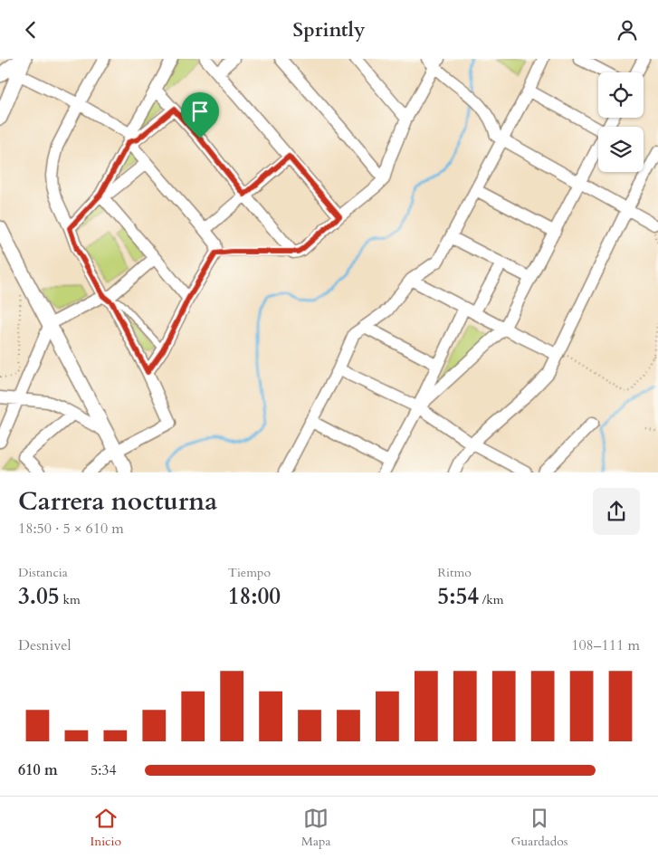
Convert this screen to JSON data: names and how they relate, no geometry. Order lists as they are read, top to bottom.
{
  "page": {
    "header": "Sprintly",
    "heading": ["Carrera nocturna", "18:50 · 5 × 610 m"],
    "stats": [
      ["Distancia", "3.05 km"],
      ["Tiempo", "18:00"],
      ["Ritmo", "5:54 /km"]
    ],
    "chart": ["Desnivel", "108–111 m"],
    "list": [
      {
        "name": "610 m",
        "note": "5:34"
      }
    ],
    "tabs": ["Inicio", "Mapa", "Guardados"]
  }
}
